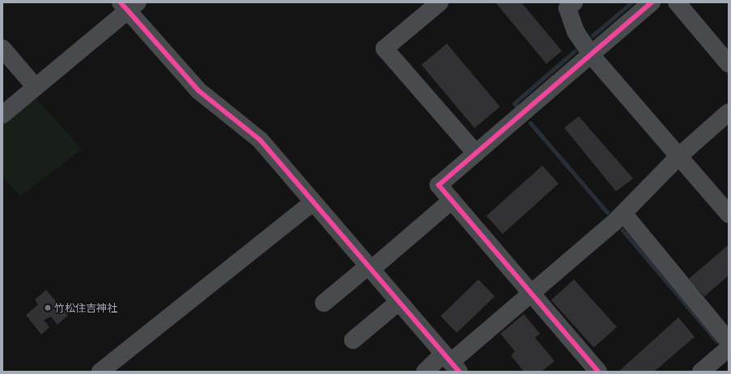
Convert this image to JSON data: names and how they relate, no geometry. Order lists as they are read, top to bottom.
{
  "places": ["竹松住吉神社"]
}
